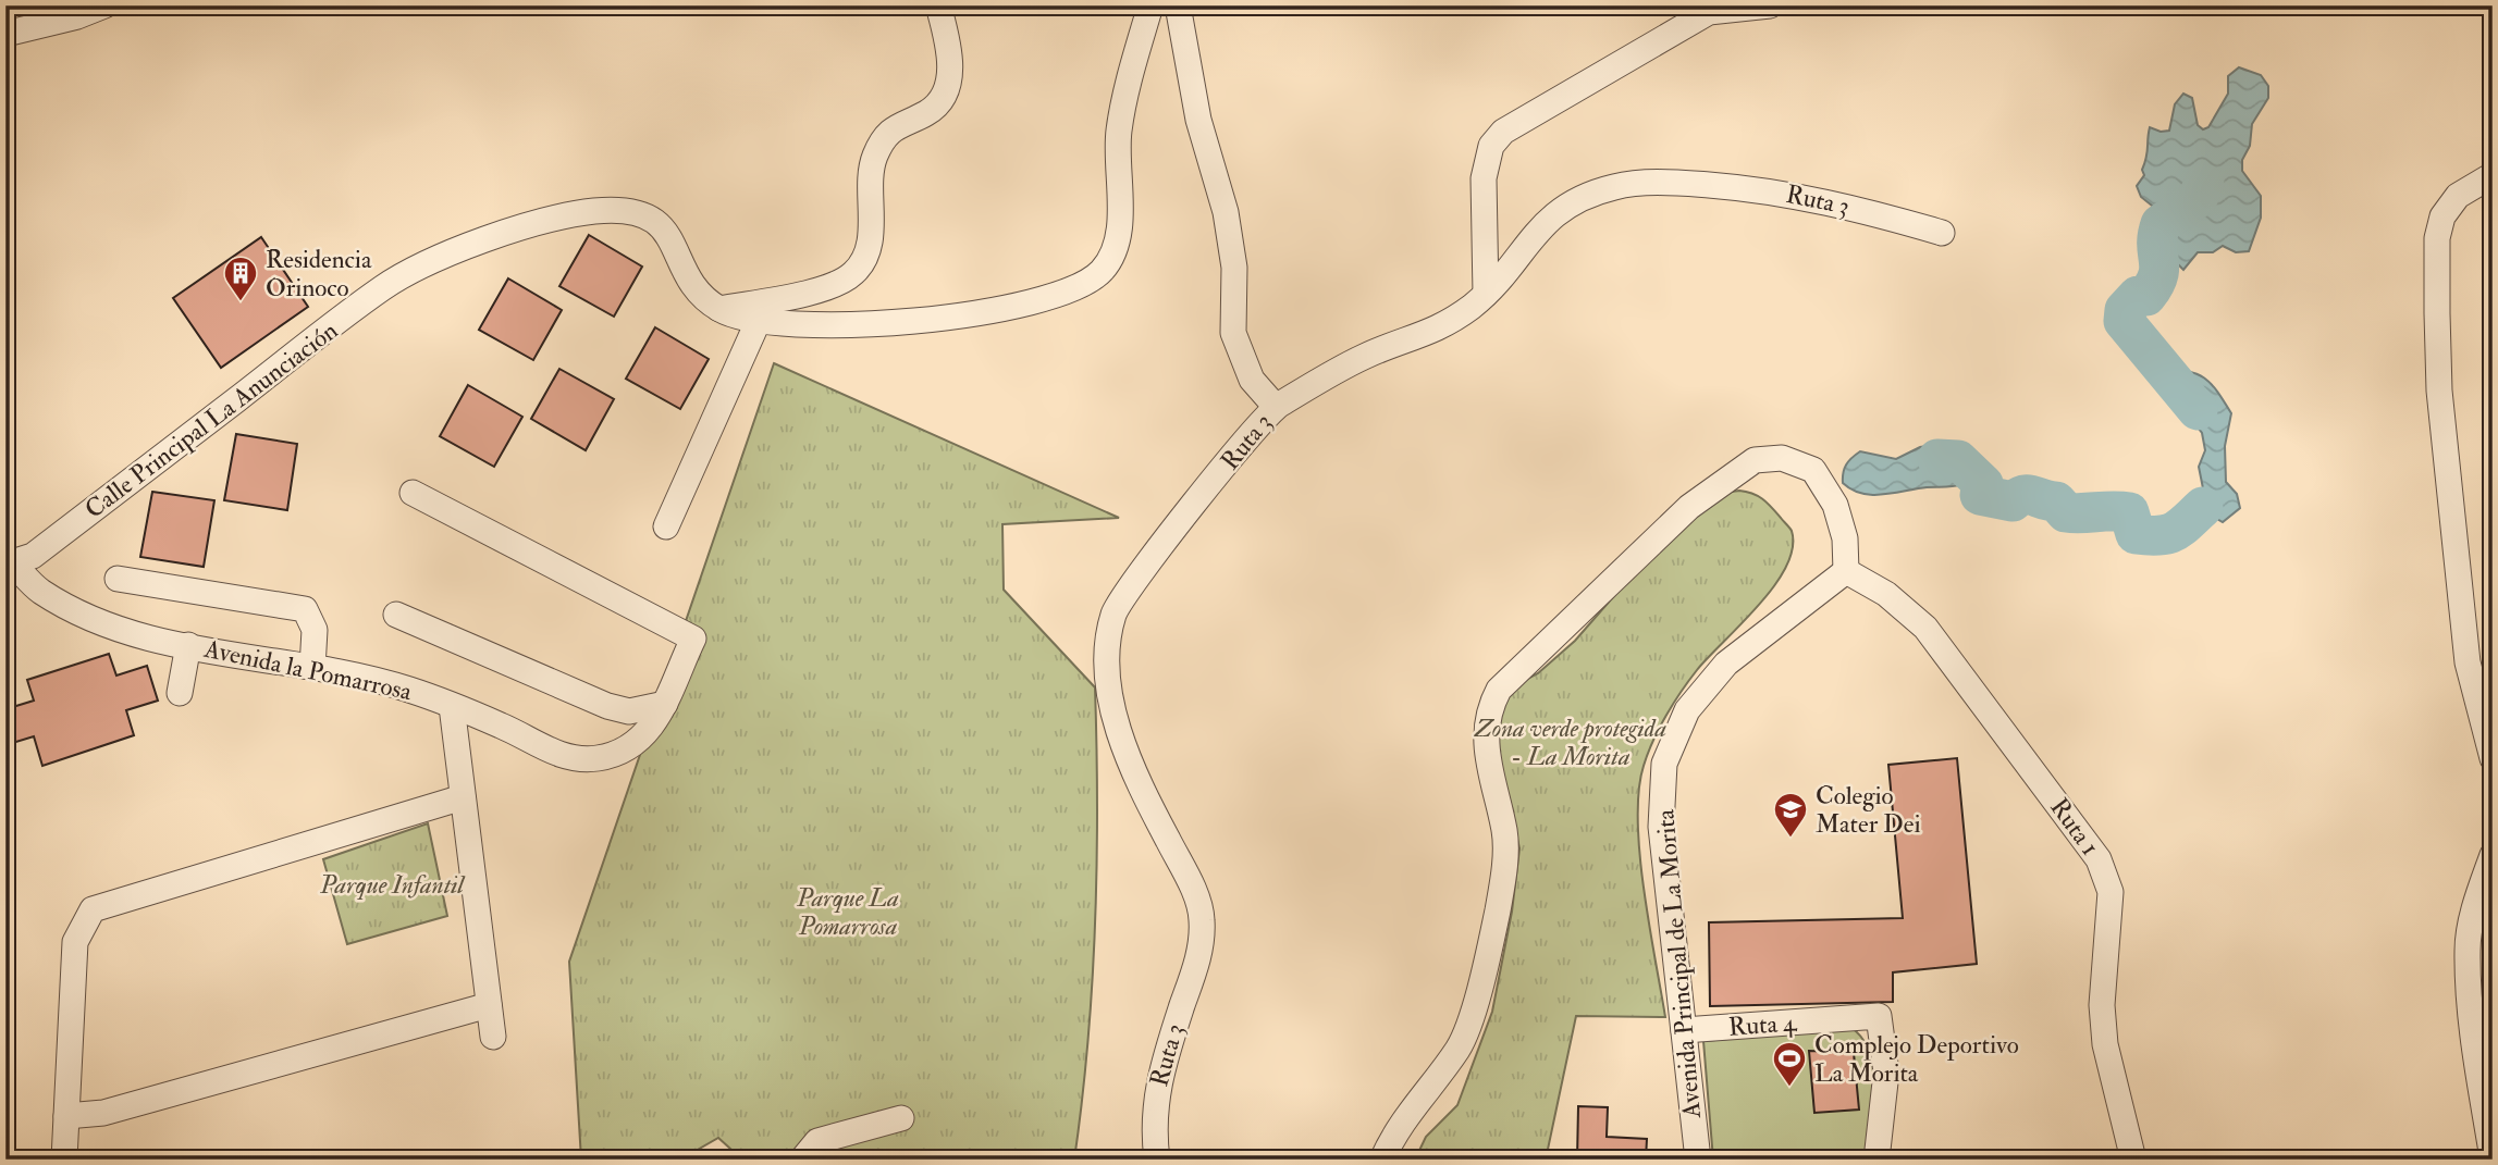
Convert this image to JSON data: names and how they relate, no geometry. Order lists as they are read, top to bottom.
{
  "streets": {
    "street": [
      "Ruta 3",
      "Calle Principal La Anunciación",
      "Avenida la Pomarrosa",
      "Ruta 1",
      "Avenida Principal de La Morita",
      "Ruta 4"
    ]
  },
  "crossings": [
    ["Calle Principal La Anunciación", "Avenida la Pomarrosa"],
    ["Ruta 1", "Avenida Principal de La Morita"],
    ["Avenida Principal de La Morita", "Ruta 4"]
  ],
  "parks": ["Zona verde protegida - La Morita", "Parque Infantil", "Parque La Pomarrosa"],
  "places": {
    "building": ["Residencia Orinoco"],
    "school or university": ["Colegio Mater Dei"],
    "sports": ["Complejo Deportivo La Morita"]
  }
}
